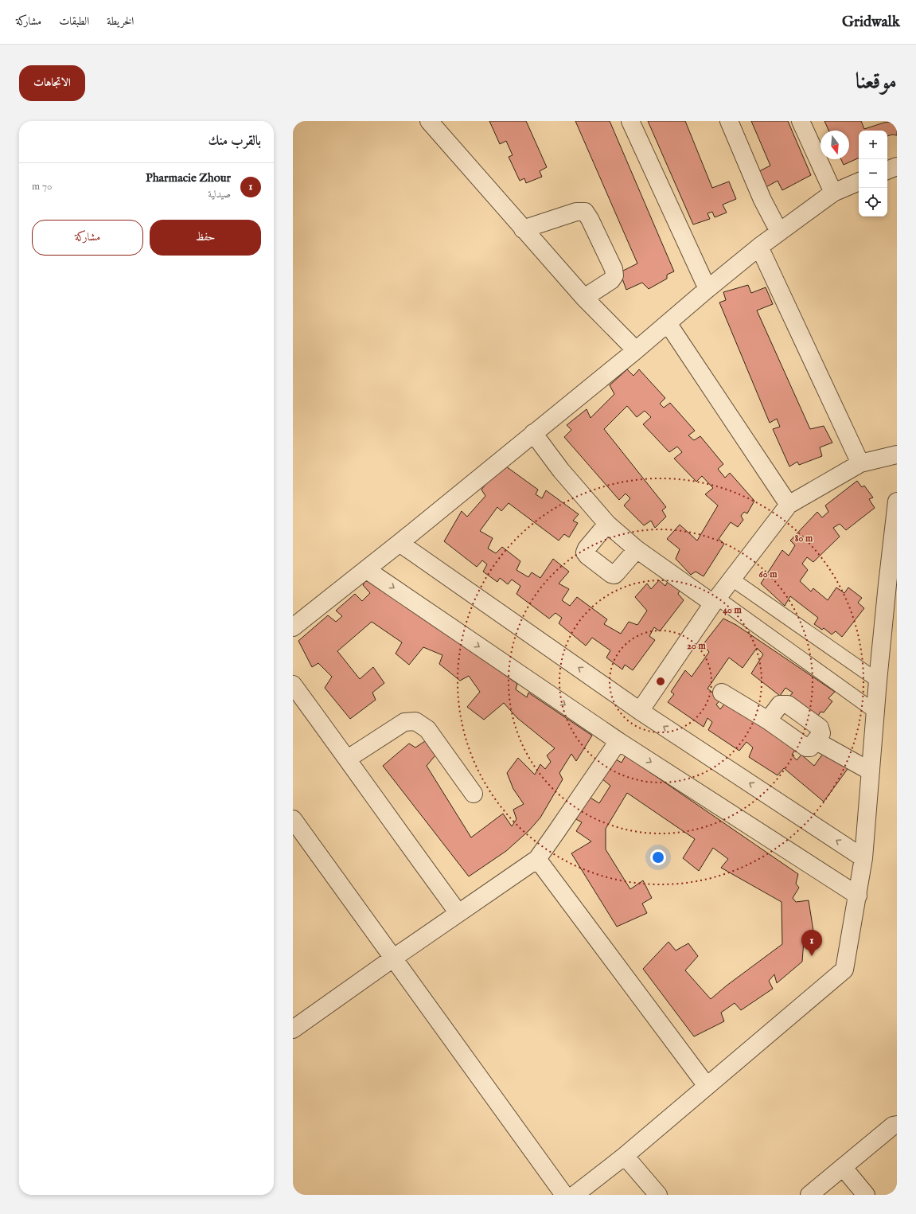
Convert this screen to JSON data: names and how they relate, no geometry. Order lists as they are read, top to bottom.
{
  "north": "bottom",
  "page": {
    "header": "Gridwalk",
    "nav": ["الخريطة", "الطبقات", "مشاركة"],
    "title": "موقعنا",
    "buttons": [
      "الاتجاهات",
      ["حفظ", "مشاركة"]
    ],
    "heading": "بالقرب منك",
    "map_buttons": ["+", "−"],
    "list": [
      {
        "mark": "1",
        "name": "Pharmacie Zhour",
        "note": "صيدلية",
        "value": "70 m"
      }
    ],
    "pins": "1"
  },
  "rings": [
    "80 m",
    "60 m",
    "40 m",
    "20 m"
  ]
}
